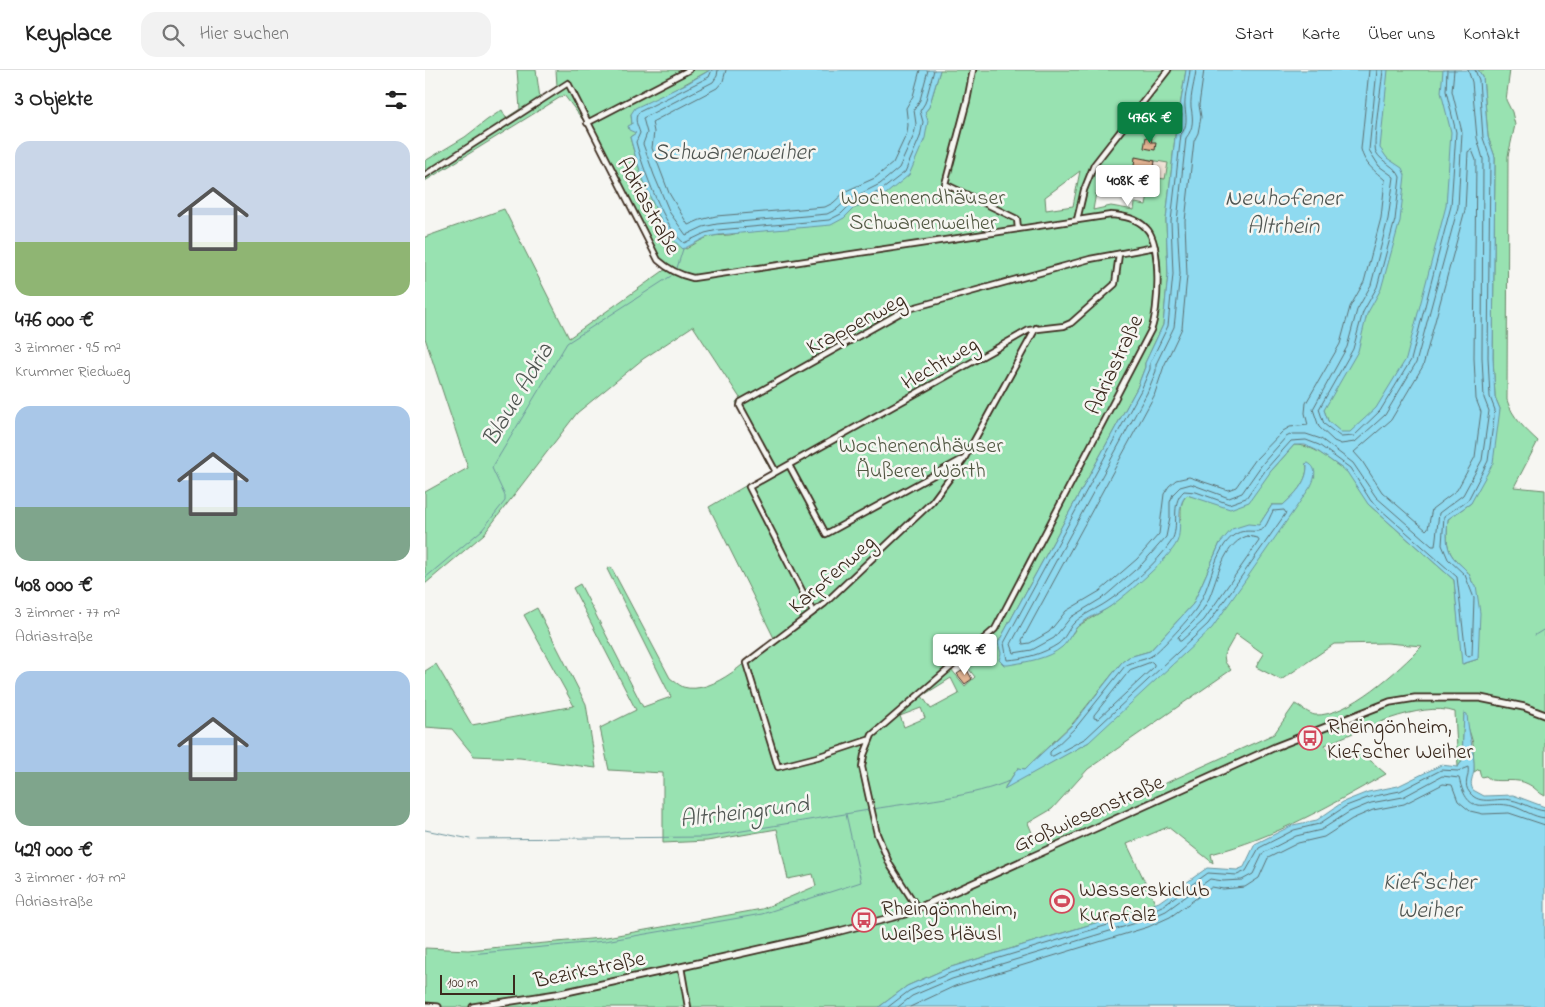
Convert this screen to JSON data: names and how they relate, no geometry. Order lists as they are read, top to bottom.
{
  "streets": {
    "street": [
      "Adriastraße",
      "Krappenweg",
      "Hechtweg",
      "Karpfenweg",
      "Großwiesenstraße",
      "Bezirkstraße"
    ]
  },
  "crossings": [
    ["Adriastraße", "Krappenweg"],
    ["Adriastraße", "Karpfenweg"],
    ["Adriastraße", "Großwiesenstraße"],
    ["Krappenweg", "Hechtweg"],
    ["Hechtweg", "Karpfenweg"],
    ["Großwiesenstraße", "Bezirkstraße"]
  ],
  "water": [
    "Schwanenweiher",
    "Neuhofener Altrhein",
    "Blaue Adria",
    "Altrheingrund",
    "Kief'scher Weiher"
  ],
  "parks": ["Wochenendhäuser Schwanenweiher", "Wochenendhäuser Äußerer Wörth"],
  "places": {
    "bus stop": ["Rheingönheim, Kiefscher Weiher", "Rheingönnheim, Weißes Häusl"],
    "sports": ["Wasserskiclub Kurpfalz"]
  },
  "scale_bar": "100 m",
  "page": {
    "header": "Keyplace",
    "search": "Hier suchen",
    "nav": [
      "Start",
      "Karte",
      "Über uns",
      "Kontakt"
    ],
    "heading": "3 Objekte",
    "price": ["476K €", "408K €", "429K €"],
    "list": [
      {
        "name": "476 000 €",
        "note": "3 Zimmer · 95 m² · Krummer Riedweg"
      },
      {
        "name": "408 000 €",
        "note": "3 Zimmer · 77 m² · Adriastraße"
      },
      {
        "name": "429 000 €",
        "note": "3 Zimmer · 107 m² · Adriastraße"
      }
    ],
    "scale": "100 m"
  }
}
